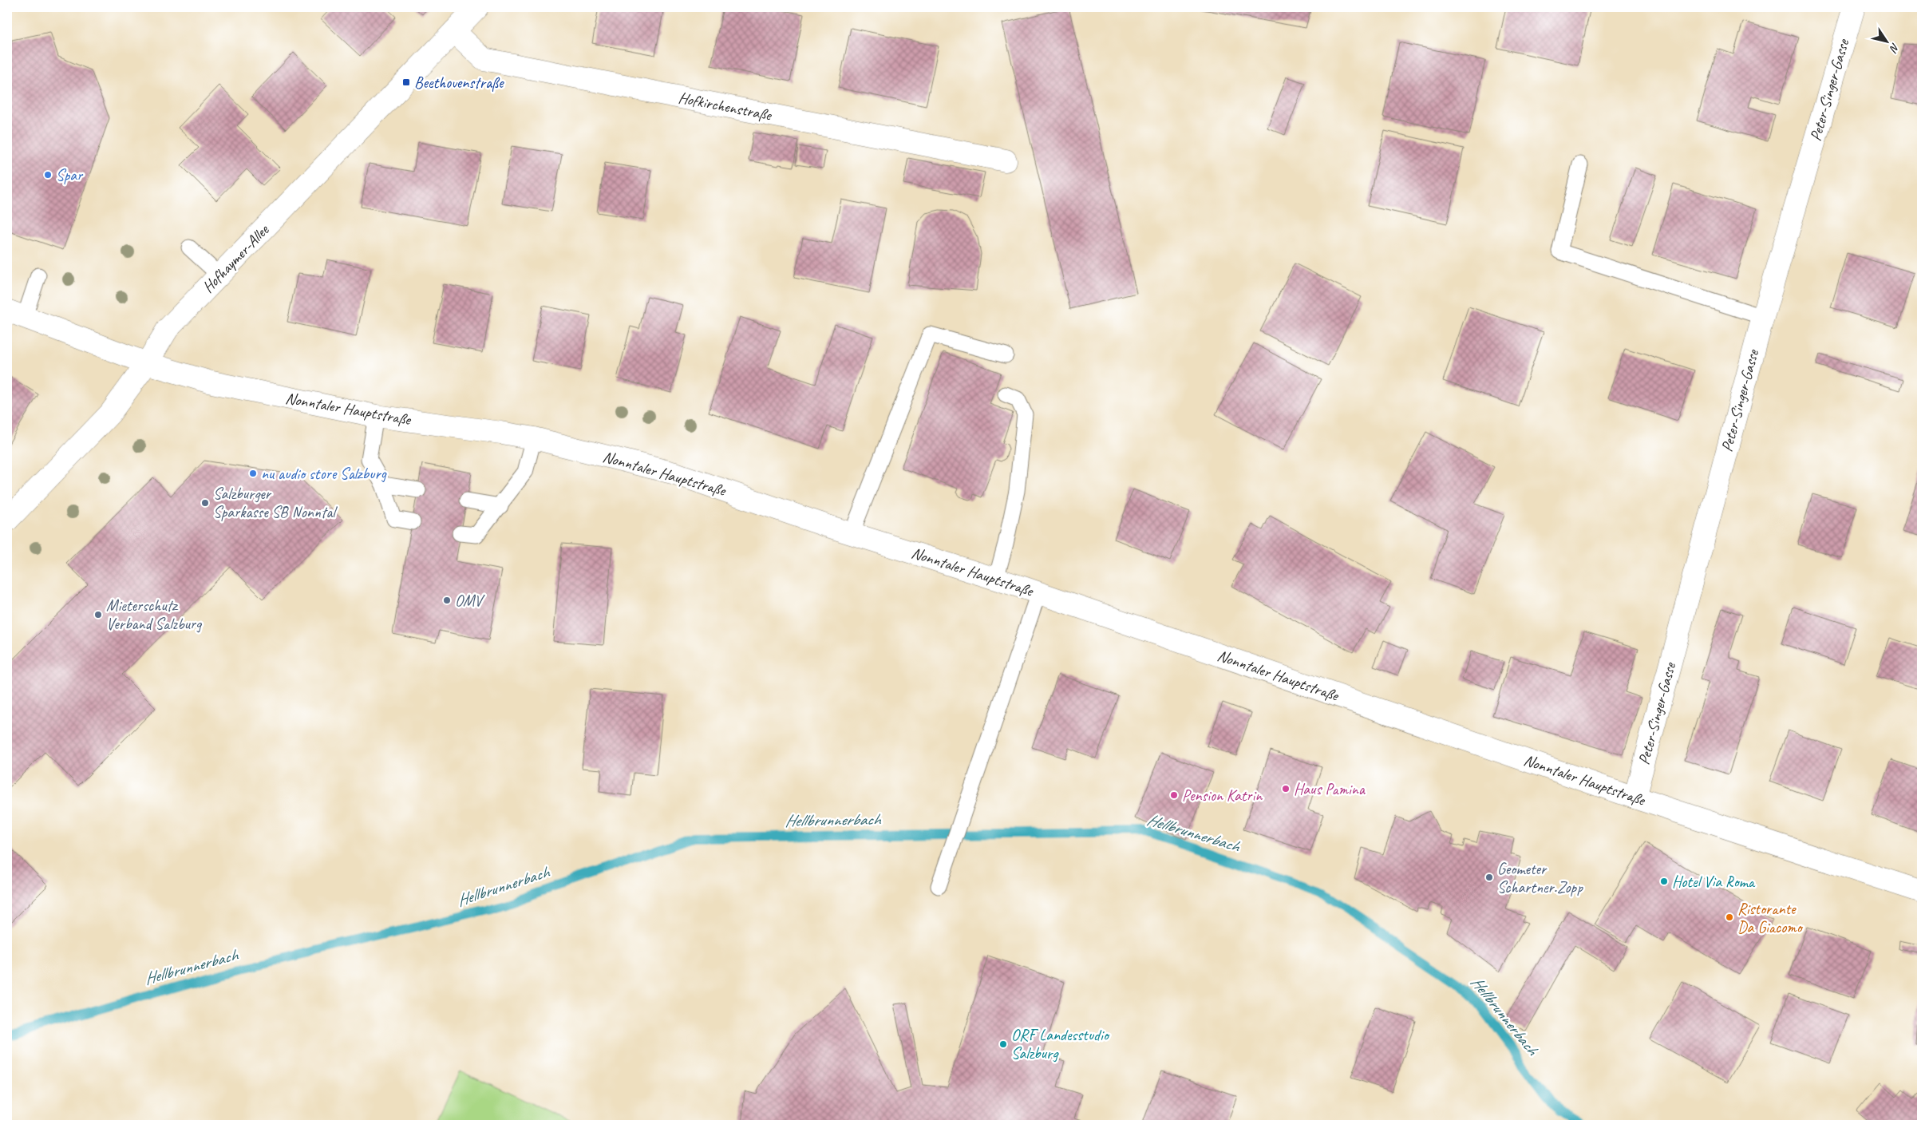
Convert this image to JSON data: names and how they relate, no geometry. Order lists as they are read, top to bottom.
{
  "streets": {
    "street": [
      "Peter-Singer-Gasse",
      "Hofkirchenstraße",
      "Hofhaymer-Allee",
      "Nonntaler Hauptstraße"
    ]
  },
  "crossings": [
    ["Peter-Singer-Gasse", "Nonntaler Hauptstraße"],
    ["Hofkirchenstraße", "Hofhaymer-Allee"],
    ["Hofhaymer-Allee", "Nonntaler Hauptstraße"]
  ],
  "water": ["Hellbrunnerbach"],
  "places": {
    "transit": ["Beethovenstraße"],
    "other": [
      "Spar",
      "nu audio store Salzburg",
      "Salzburger Sparkasse SB Nonntal",
      "OMV",
      "Mieterschutz Verband Salzburg",
      "Haus Pamina",
      "Pension Katrin",
      "Geometer Schartner.Zopp",
      "Hotel Via Roma",
      "Ristorante Da Giacomo",
      "ORF Landesstudio Salzburg"
    ]
  },
  "north": "bottom right"
}
